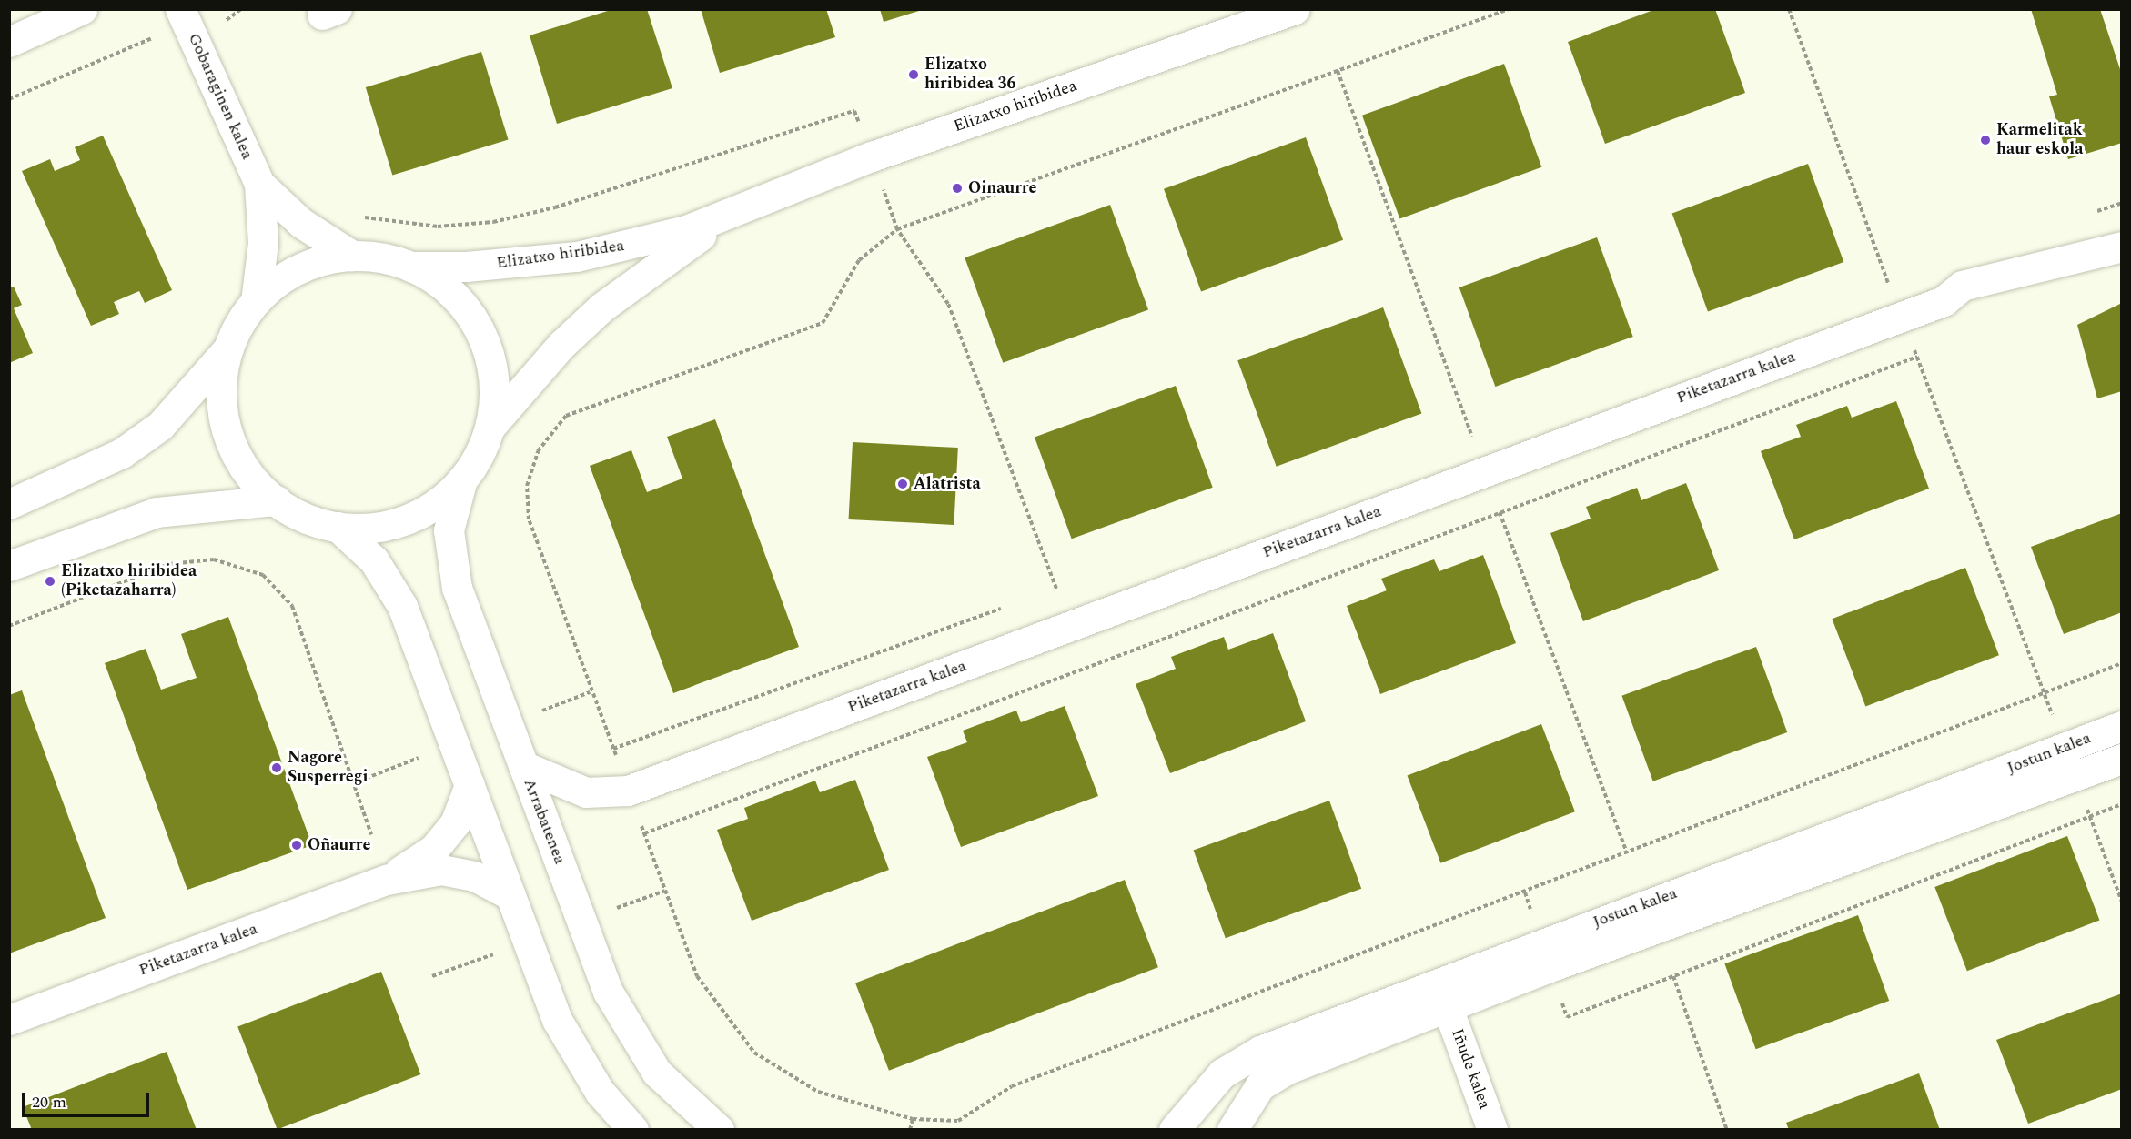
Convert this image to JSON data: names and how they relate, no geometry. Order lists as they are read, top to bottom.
{
  "streets": {
    "street": [
      "Gobaraginen kalea",
      "Elizatxo hiribidea",
      "Piketazarra kalea",
      "Jostun kalea",
      "Arrabatenea",
      "Iñude kalea"
    ]
  },
  "crossings": [
    ["Piketazarra kalea", "Arrabatenea"],
    ["Jostun kalea", "Iñude kalea"]
  ],
  "places": [
    "Elizatxo hiribidea 36",
    "Karmelitak haur eskola",
    "Oinaurre",
    "Alatrista",
    "Elizatxo hiribidea (Piketazaharra)",
    "Nagore Susperregi",
    "Oñaurre"
  ],
  "scale_bar": "20 m"
}
